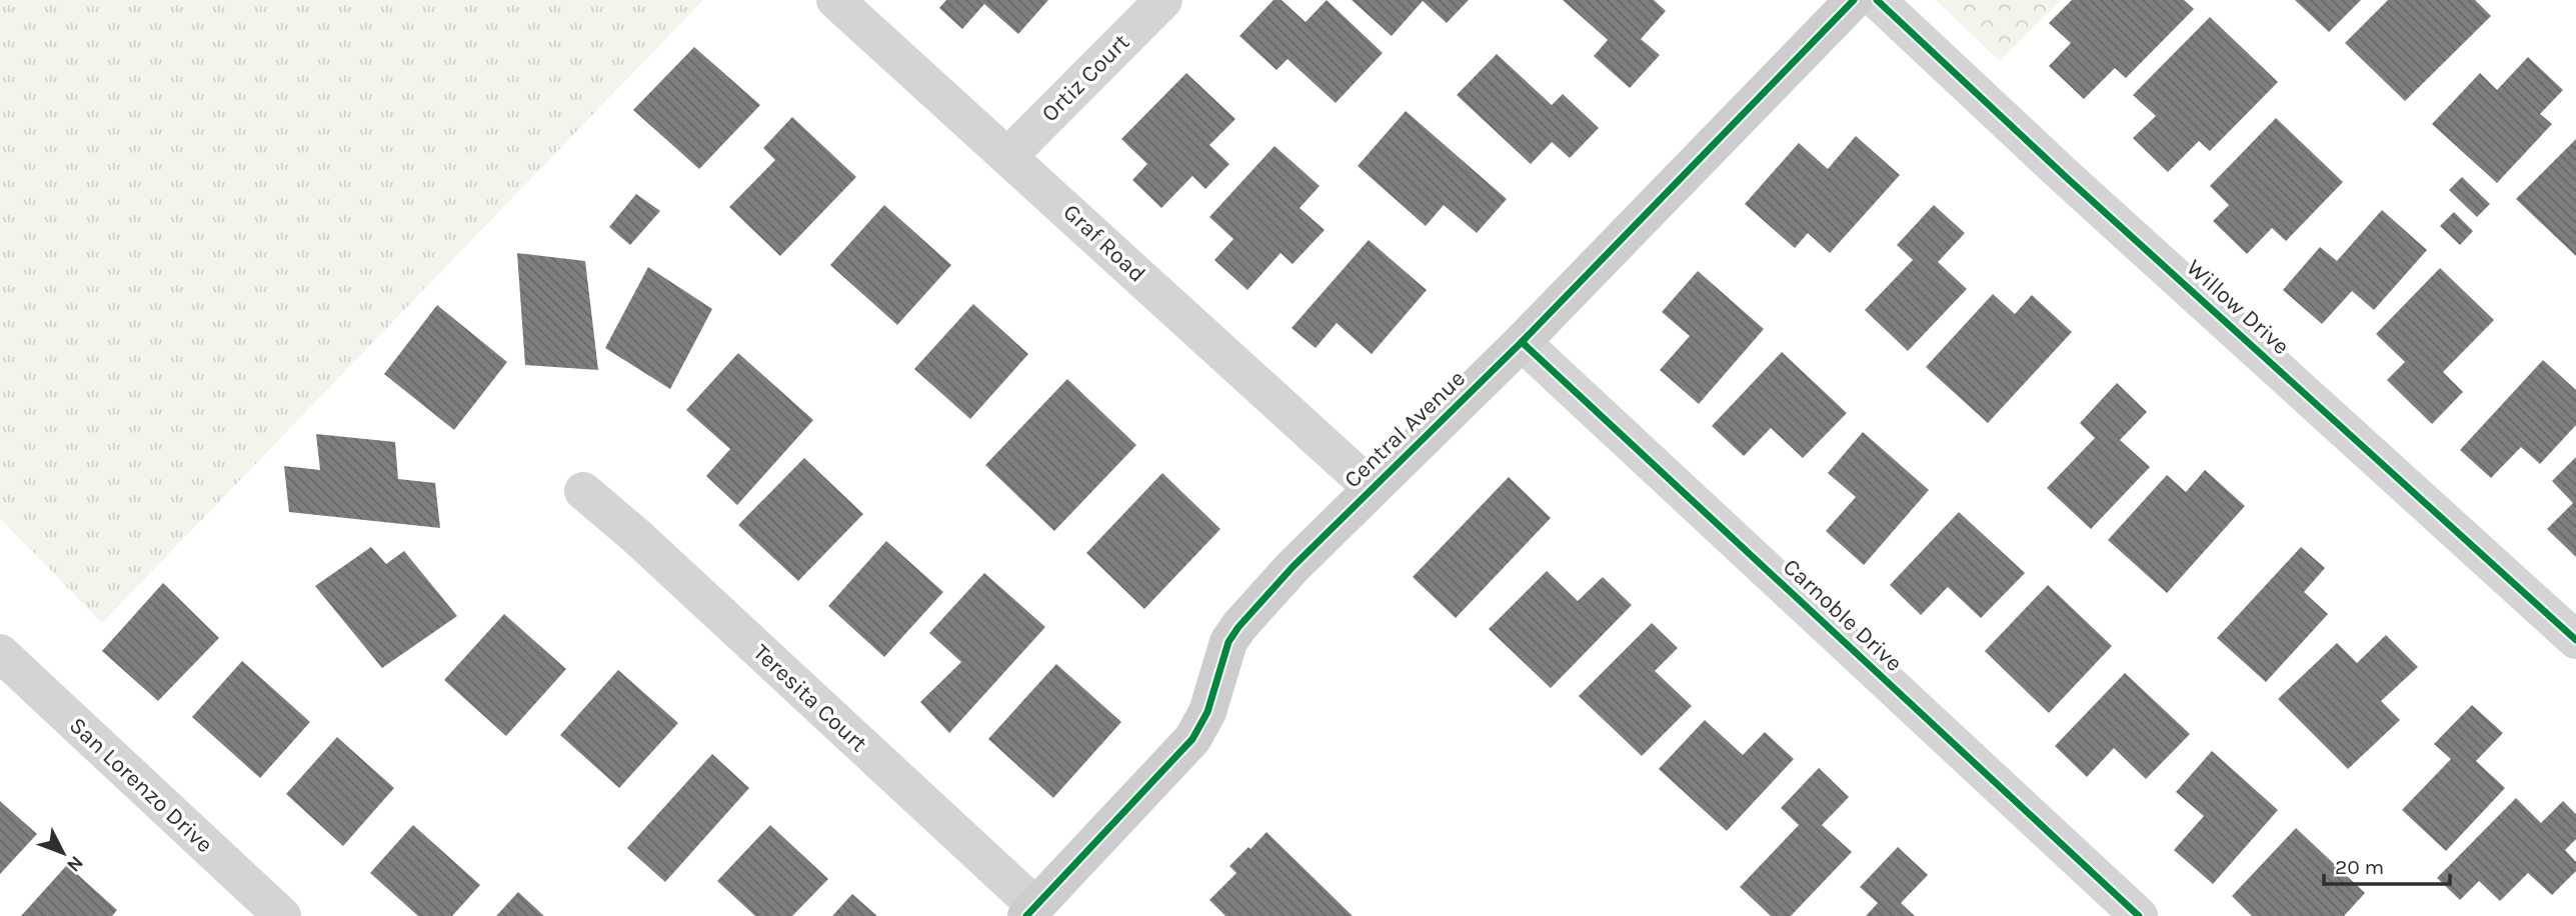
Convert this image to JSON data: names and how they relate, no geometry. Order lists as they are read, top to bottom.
{
  "streets": {
    "street": [
      "Ortiz Court",
      "Graf Road",
      "Willow Drive",
      "Central Avenue",
      "Carnoble Drive",
      "Teresita Court",
      "San Lorenzo Drive"
    ]
  },
  "crossings": [
    ["Ortiz Court", "Graf Road"],
    ["Graf Road", "Central Avenue"],
    ["Central Avenue", "Carnoble Drive"],
    ["Central Avenue", "Teresita Court"]
  ],
  "scale_bar": "20 m",
  "north": "bottom right"
}
